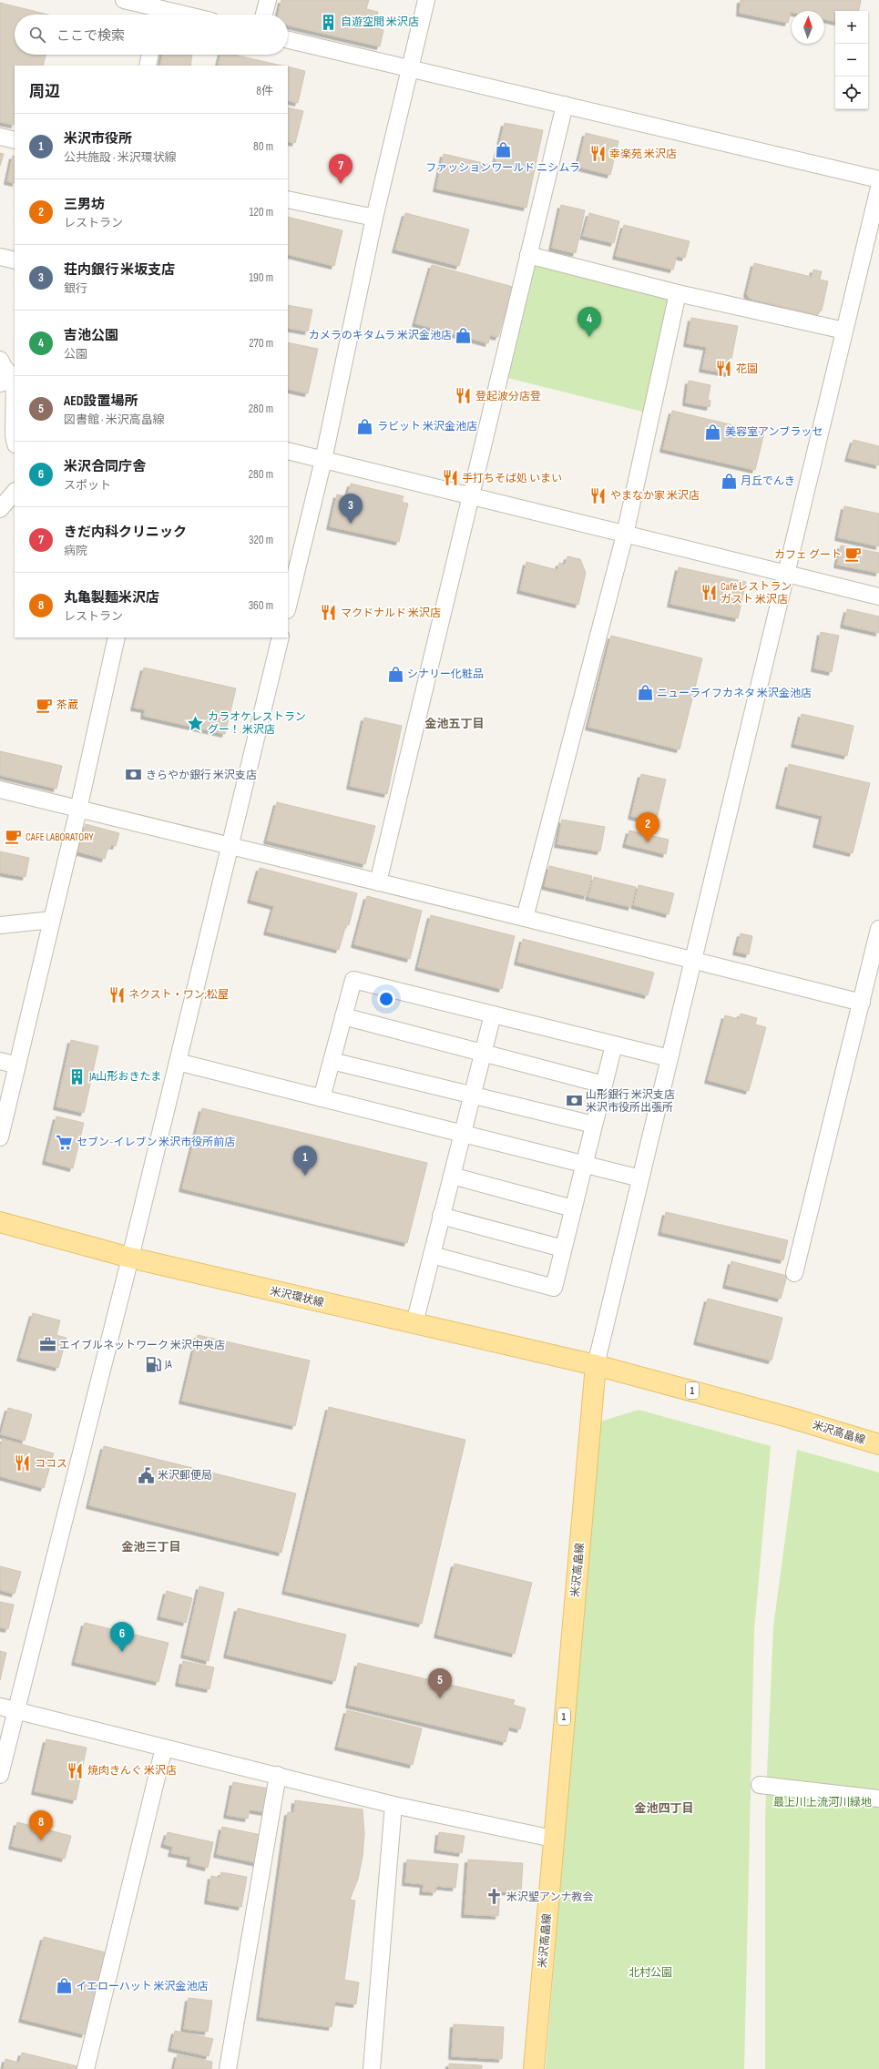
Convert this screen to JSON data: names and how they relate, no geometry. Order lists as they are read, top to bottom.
{
  "streets": {
    "main road": ["米沢環状線", "1", "米沢高畠線"]
  },
  "crossings": [
    ["米沢環状線", "米沢高畠線"]
  ],
  "districts": ["金池五丁目", "金池三丁目", "金池四丁目"],
  "parks": ["最上川上流河川緑地", "北村公園"],
  "places": {
    "building": ["自遊空間 米沢店", "JA山形おきたま"],
    "shop": [
      "ファッションワールド ニシムラ",
      "カメラのキタムラ 米沢金池店",
      "ラビット 米沢金池店",
      "美容室アンブラッセ",
      "月丘でんき",
      "シナリー化粧品",
      "ニューライフカネタ 米沢金池店",
      "イエローハット 米沢金池店"
    ],
    "restaurant": [
      "幸楽苑 米沢店",
      "花園",
      "登起波分店登",
      "手打ちそば処 いまい",
      "やまなか家 米沢店",
      "Caféレストラン ガスト 米沢店",
      "マクドナルド 米沢店",
      "ネクスト・ワン;松屋",
      "ココス",
      "焼肉きんぐ 米沢店"
    ],
    "cafe": ["カフェ グート", "茶蔵", "CAFE LABORATORY"],
    "place": ["カラオケレストラン グー！ 米沢店"],
    "bank": ["きらやか銀行 米沢支店", "山形銀行 米沢支店 米沢市役所出張所"],
    "supermarket": ["セブン-イレブン 米沢市役所前店"],
    "office": ["エイブルネットワーク 米沢中央店"],
    "fuel station": ["JA"],
    "public building": ["米沢郵便局"],
    "church": ["米沢聖アンナ教会"]
  },
  "north": "top",
  "page": {
    "map_buttons": ["+", "−"],
    "search": "ここで検索",
    "heading": ["周辺", "8件"],
    "list": [
      {
        "mark": "1",
        "name": "米沢市役所",
        "note": "公共施設 · 米沢環状線",
        "value": "80 m"
      },
      {
        "mark": "2",
        "name": "三男坊",
        "note": "レストラン",
        "value": "120 m"
      },
      {
        "mark": "3",
        "name": "荘内銀行 米坂支店",
        "note": "銀行",
        "value": "190 m"
      },
      {
        "mark": "4",
        "name": "吉池公園",
        "note": "公園",
        "value": "270 m"
      },
      {
        "mark": "5",
        "name": "AED設置場所",
        "note": "図書館 · 米沢高畠線",
        "value": "280 m"
      },
      {
        "mark": "6",
        "name": "米沢合同庁舎",
        "note": "スポット",
        "value": "280 m"
      },
      {
        "mark": "7",
        "name": "きだ内科クリニック",
        "note": "病院",
        "value": "320 m"
      },
      {
        "mark": "8",
        "name": "丸亀製麺米沢店",
        "note": "レストラン",
        "value": "360 m"
      }
    ],
    "pins": [
      "7",
      "4",
      "3",
      "2",
      "1",
      "6",
      "5",
      "8"
    ]
  }
}
